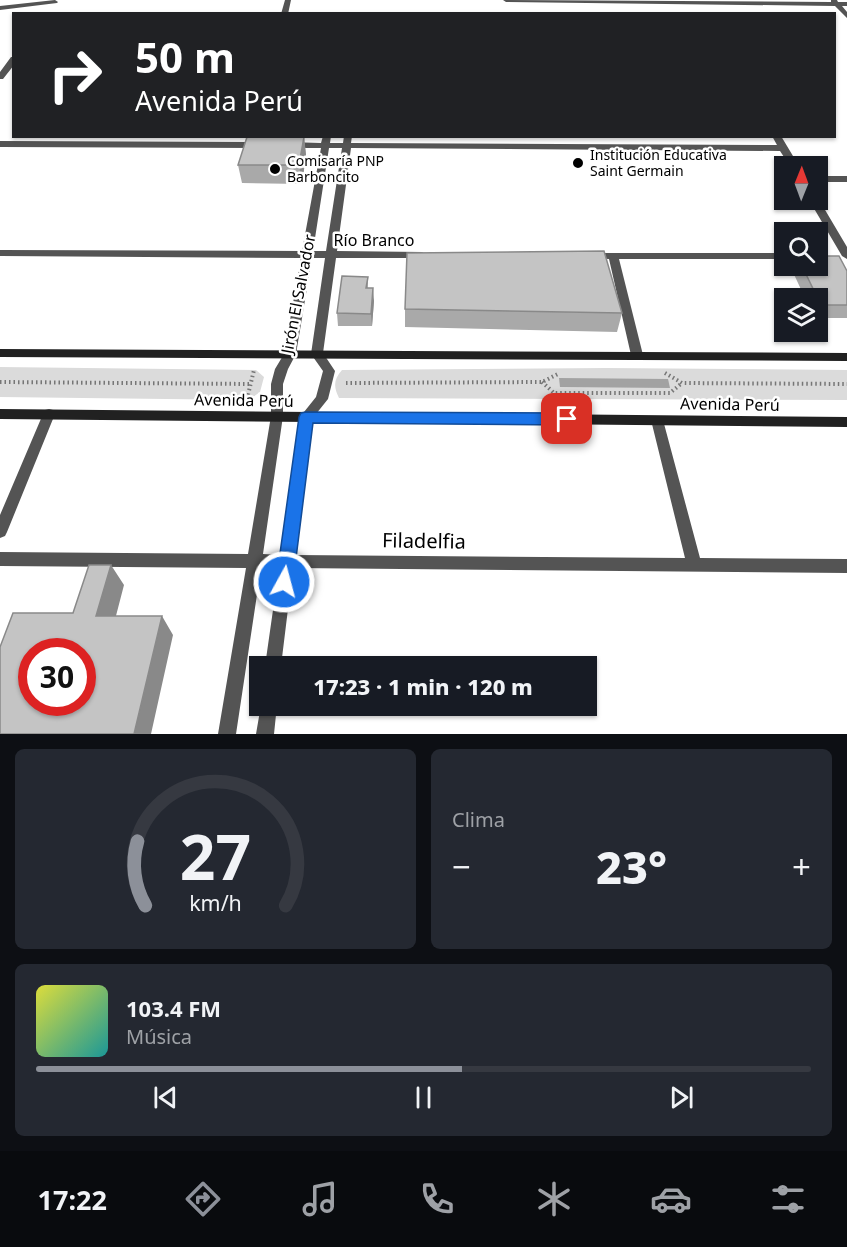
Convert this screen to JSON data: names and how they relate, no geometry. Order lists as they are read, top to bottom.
{
  "streets": {
    "main road": ["Avenida Perú"],
    "street": ["Río Branco", "Jirón El Salvador", "Filadelfia"]
  },
  "crossings": [
    ["Río Branco", "Jirón El Salvador"],
    ["Jirón El Salvador", "Avenida Perú"],
    ["Jirón El Salvador", "Filadelfia"]
  ],
  "places": ["Institución Educativa Saint Germain", "Comisaría PNP Barboncito"],
  "north": "top",
  "page": {
    "turn": ["50 m", "Avenida Perú"],
    "limit": "30",
    "trip": "17:23 · 1 min · 120 m",
    "tile": "Clima",
    "heat": ["−", "23°", "+"],
    "song": ["103.4 FM", "Música"],
    "tabs": "17:22",
    "gauge": ["27", "km/h"]
  }
}
